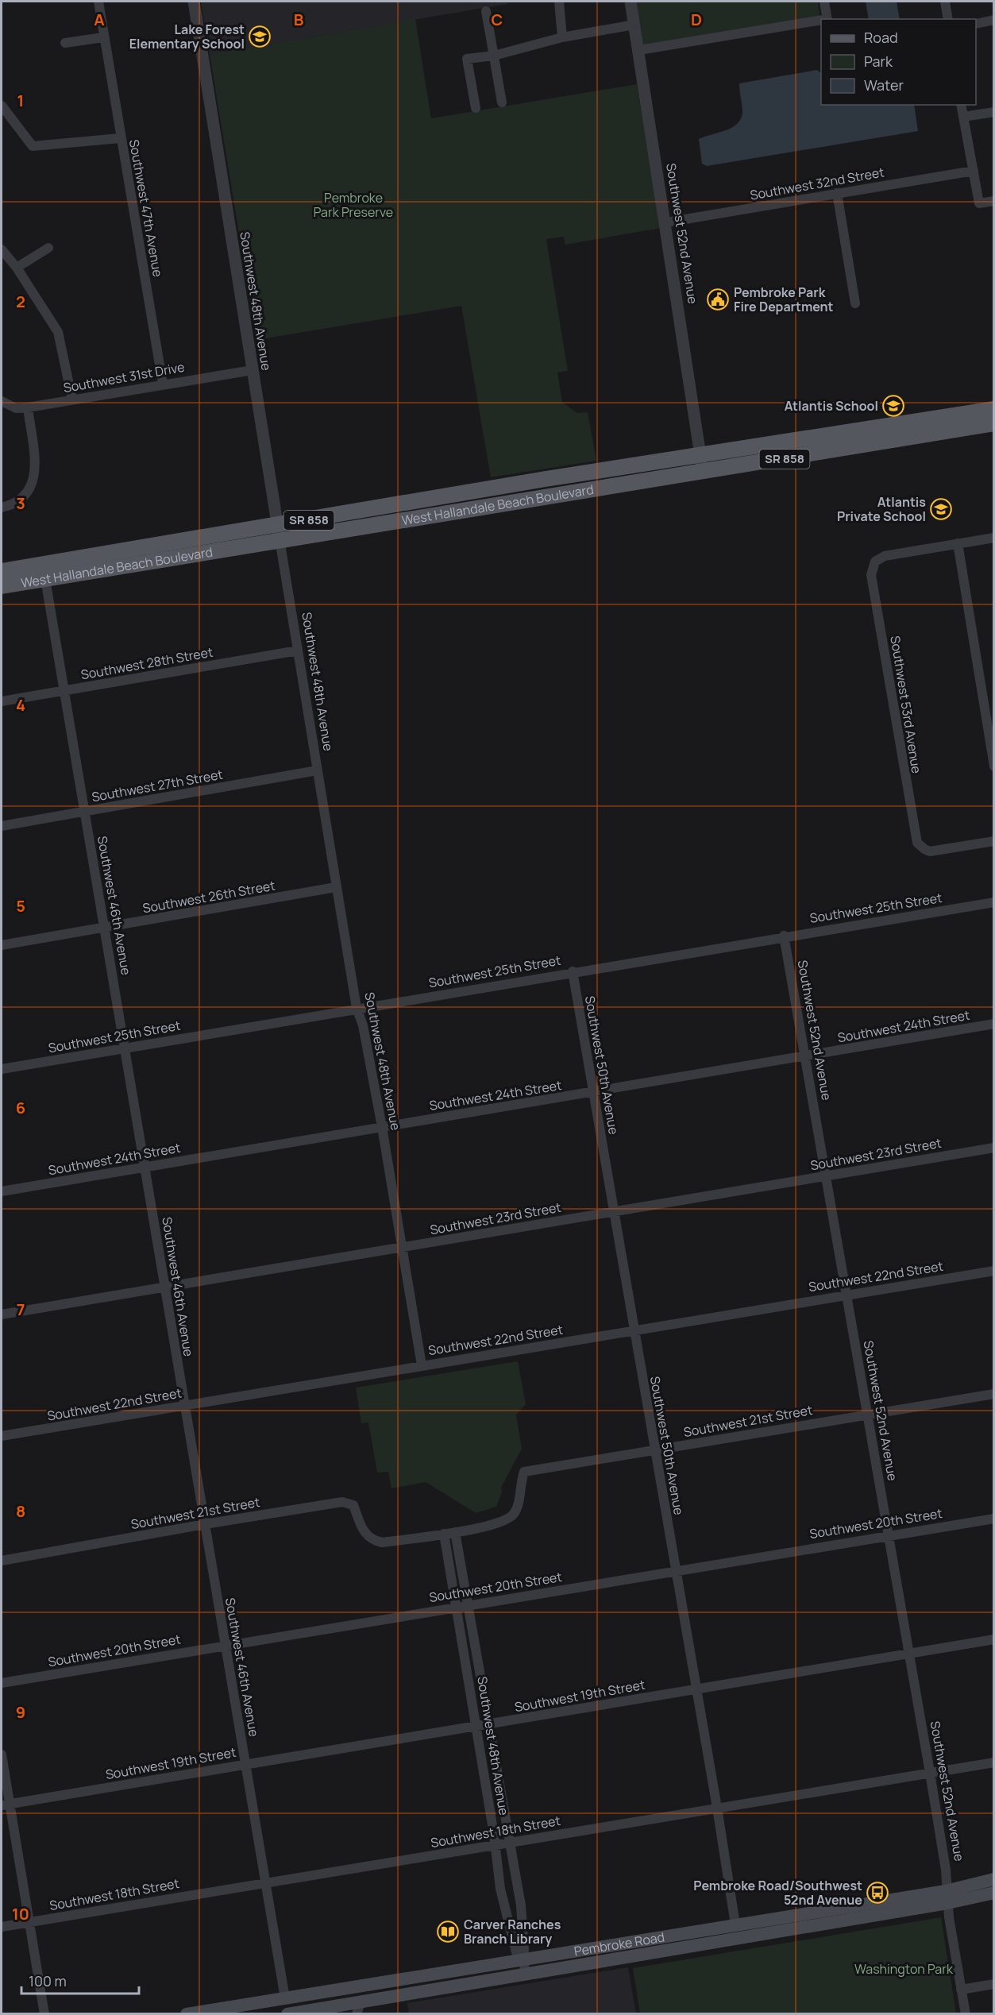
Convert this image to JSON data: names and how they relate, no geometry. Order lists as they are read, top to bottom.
{
  "streets": {
    "main road": ["SR 858", "West Hallandale Beach Boulevard", "Pembroke Road"],
    "street": [
      "Southwest 32nd Street",
      "Southwest 47th Avenue",
      "Southwest 52nd Avenue",
      "Southwest 48th Avenue",
      "Southwest 31st Drive",
      "Southwest 28th Street",
      "Southwest 53rd Avenue",
      "Southwest 27th Street",
      "Southwest 26th Street",
      "Southwest 46th Avenue",
      "Southwest 25th Street",
      "Southwest 24th Street",
      "Southwest 50th Avenue",
      "Southwest 23rd Street",
      "Southwest 22nd Street",
      "Southwest 21st Street",
      "Southwest 20th Street",
      "Southwest 19th Street",
      "Southwest 18th Street"
    ]
  },
  "crossings": [
    ["Southwest 32nd Street", "Southwest 52nd Avenue"],
    ["Southwest 47th Avenue", "Southwest 31st Drive"],
    ["Southwest 52nd Avenue", "West Hallandale Beach Boulevard"],
    ["Southwest 52nd Avenue", "Southwest 25th Street"],
    ["Southwest 52nd Avenue", "Southwest 24th Street"],
    ["Southwest 52nd Avenue", "Southwest 23rd Street"],
    ["Southwest 52nd Avenue", "Southwest 22nd Street"],
    ["Southwest 52nd Avenue", "Southwest 21st Street"],
    ["Southwest 52nd Avenue", "Southwest 20th Street"],
    ["Southwest 52nd Avenue", "Southwest 19th Street"],
    ["Southwest 52nd Avenue", "Southwest 18th Street"],
    ["Southwest 52nd Avenue", "Pembroke Road"],
    ["Southwest 48th Avenue", "Southwest 31st Drive"],
    ["Southwest 48th Avenue", "West Hallandale Beach Boulevard"],
    ["Southwest 48th Avenue", "Southwest 28th Street"],
    ["Southwest 48th Avenue", "Southwest 27th Street"],
    ["Southwest 48th Avenue", "Southwest 26th Street"],
    ["Southwest 48th Avenue", "Southwest 25th Street"],
    ["Southwest 48th Avenue", "Southwest 24th Street"],
    ["Southwest 48th Avenue", "Southwest 23rd Street"],
    ["Southwest 48th Avenue", "Southwest 22nd Street"],
    ["Southwest 48th Avenue", "Southwest 21st Street"],
    ["Southwest 48th Avenue", "Southwest 20th Street"],
    ["Southwest 48th Avenue", "Southwest 19th Street"],
    ["Southwest 48th Avenue", "Southwest 18th Street"],
    ["Southwest 48th Avenue", "Pembroke Road"],
    ["West Hallandale Beach Boulevard", "Southwest 46th Avenue"],
    ["Southwest 28th Street", "Southwest 46th Avenue"],
    ["Southwest 27th Street", "Southwest 46th Avenue"],
    ["Southwest 26th Street", "Southwest 46th Avenue"],
    ["Southwest 46th Avenue", "Southwest 25th Street"],
    ["Southwest 46th Avenue", "Southwest 24th Street"],
    ["Southwest 46th Avenue", "Southwest 23rd Street"],
    ["Southwest 46th Avenue", "Southwest 22nd Street"],
    ["Southwest 46th Avenue", "Southwest 21st Street"],
    ["Southwest 46th Avenue", "Southwest 20th Street"],
    ["Southwest 46th Avenue", "Southwest 19th Street"],
    ["Southwest 46th Avenue", "Southwest 18th Street"],
    ["Southwest 46th Avenue", "Pembroke Road"],
    ["Southwest 25th Street", "Southwest 50th Avenue"],
    ["Southwest 24th Street", "Southwest 50th Avenue"],
    ["Southwest 50th Avenue", "Southwest 23rd Street"],
    ["Southwest 50th Avenue", "Southwest 22nd Street"],
    ["Southwest 50th Avenue", "Southwest 21st Street"],
    ["Southwest 50th Avenue", "Southwest 20th Street"],
    ["Southwest 50th Avenue", "Southwest 19th Street"],
    ["Southwest 50th Avenue", "Southwest 18th Street"],
    ["Southwest 50th Avenue", "Pembroke Road"]
  ],
  "parks": ["Pembroke Park Preserve", "Washington Park"],
  "places": {
    "school or university": ["Lake Forest Elementary School", "Atlantis School", "Atlantis Private School"],
    "public building": ["Pembroke Park Fire Department"],
    "bus stop": ["Pembroke Road/Southwest 52nd Avenue"],
    "library": ["Carver Ranches Branch Library"]
  },
  "legend": ["Road", "Park", "Water"],
  "scale_bar": "100 m",
  "grid": {
    "columns": [
      "A",
      "B",
      "C",
      "D"
    ],
    "rows": [
      "1",
      "2",
      "3",
      "4",
      "5",
      "6",
      "7",
      "8",
      "9",
      "10"
    ]
  }
}
